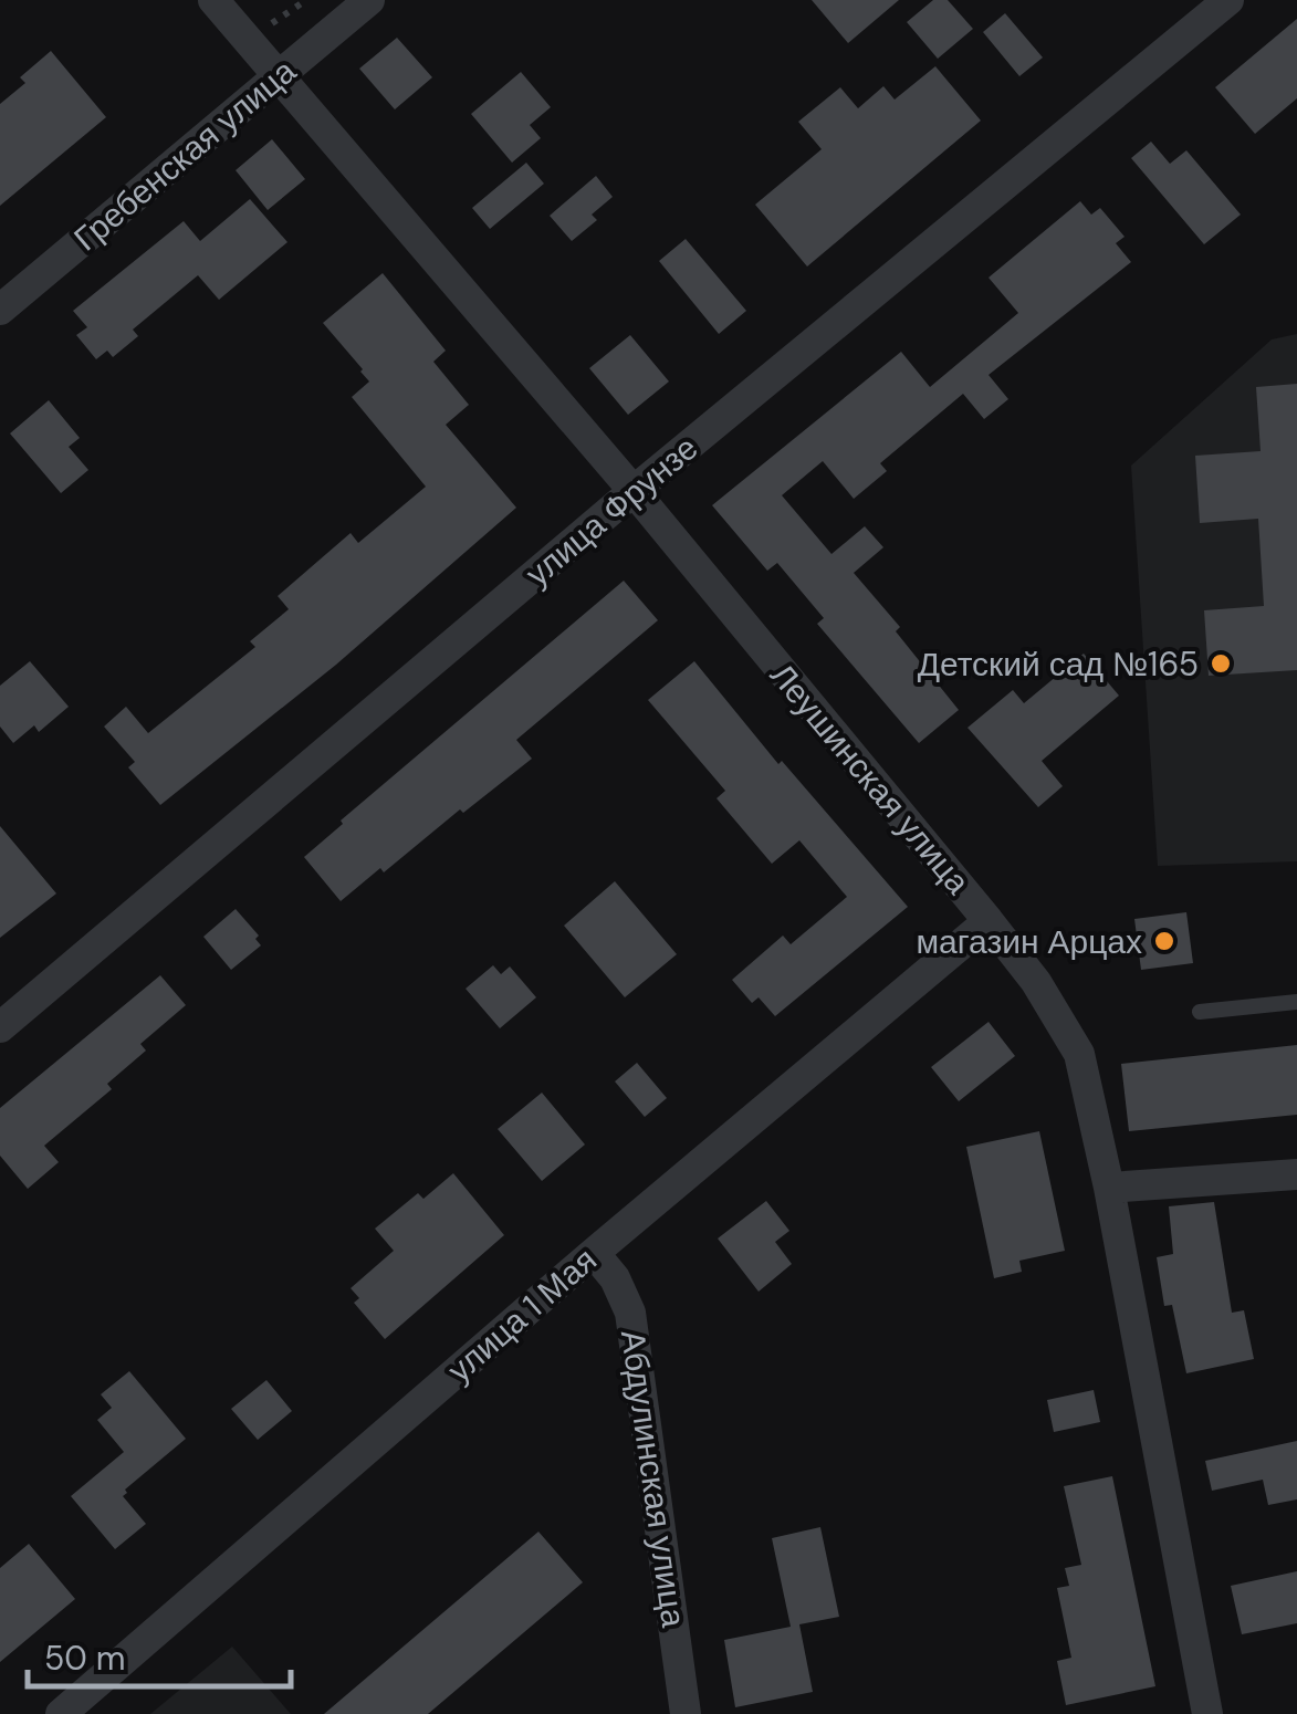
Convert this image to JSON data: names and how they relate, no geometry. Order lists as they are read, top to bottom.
{
  "streets": {
    "street": [
      "Гребенская улица",
      "улица Фрунзе",
      "Леушинская улица",
      "улица 1 Мая",
      "Абдулинская улица"
    ]
  },
  "crossings": [
    ["Гребенская улица", "Леушинская улица"],
    ["улица Фрунзе", "Леушинская улица"],
    ["Леушинская улица", "улица 1 Мая"],
    ["улица 1 Мая", "Абдулинская улица"]
  ],
  "places": ["Детский сад №165", "магазин Арцах"],
  "scale_bar": "50 m"
}
